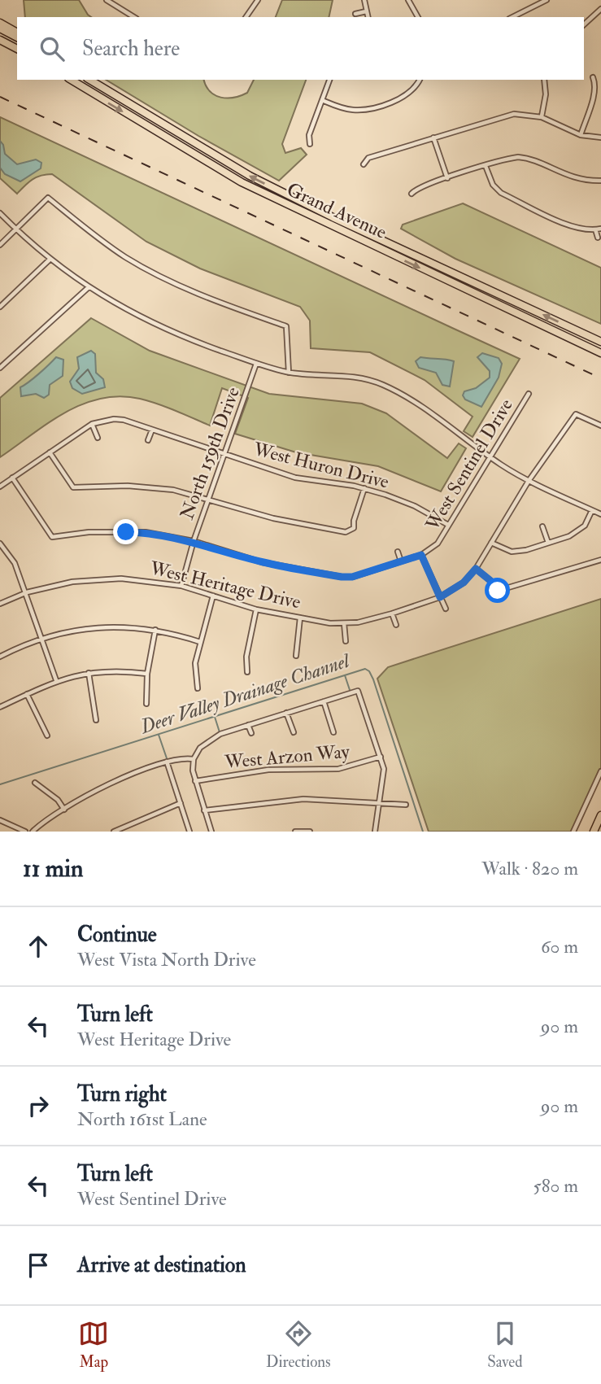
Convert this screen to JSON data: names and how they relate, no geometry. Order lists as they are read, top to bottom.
{
  "streets": {
    "highway": ["Grand Avenue"],
    "street": [
      "North 159th Drive",
      "West Sentinel Drive",
      "West Huron Drive",
      "West Heritage Drive",
      "West Arzon Way"
    ]
  },
  "crossings": [
    ["North 159th Drive", "West Sentinel Drive"],
    ["North 159th Drive", "West Huron Drive"],
    ["North 159th Drive", "West Heritage Drive"],
    ["West Sentinel Drive", "West Huron Drive"]
  ],
  "water": ["Deer Valley Drainage Channel"],
  "page": {
    "search": "Search here",
    "heading": ["11 min", "Walk · 820 m"],
    "list": [
      ["Continue", "West Vista North Drive", "60 m"],
      ["Turn left", "West Heritage Drive", "90 m"],
      ["Turn right", "North 161st Lane", "90 m"],
      ["Turn left", "West Sentinel Drive", "580 m"],
      "Arrive at destination"
    ],
    "nav": ["Map", "Directions", "Saved"]
  }
}
